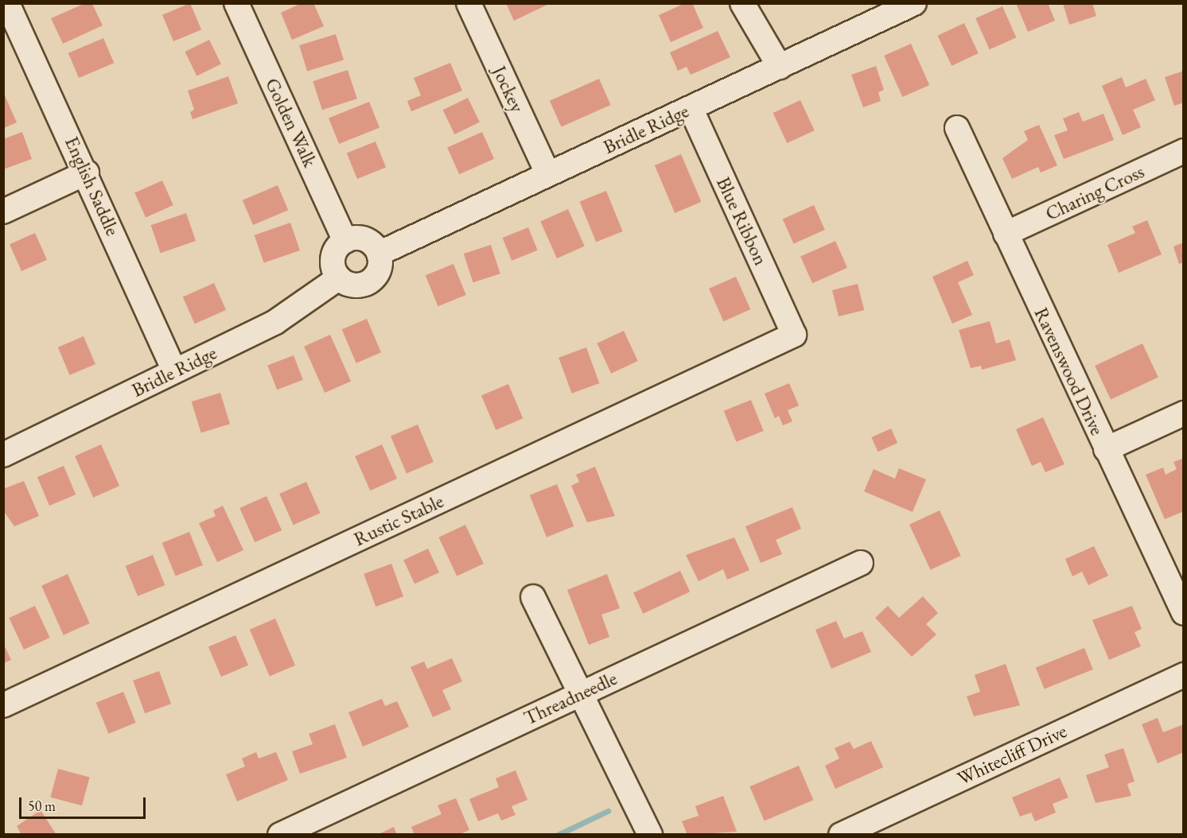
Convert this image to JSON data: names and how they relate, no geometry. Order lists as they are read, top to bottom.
{
  "streets": {
    "street": [
      "Jockey",
      "Golden Walk",
      "Bridle Ridge",
      "English Saddle",
      "Charing Cross",
      "Blue Ribbon",
      "Ravenswood Drive",
      "Rustic Stable",
      "Threadneedle",
      "Whitecliff Drive"
    ]
  },
  "crossings": [
    ["Jockey", "Bridle Ridge"],
    ["Golden Walk", "Bridle Ridge"],
    ["Bridle Ridge", "English Saddle"],
    ["Bridle Ridge", "Blue Ribbon"],
    ["Charing Cross", "Ravenswood Drive"],
    ["Blue Ribbon", "Rustic Stable"]
  ],
  "scale_bar": "50 m"
}
